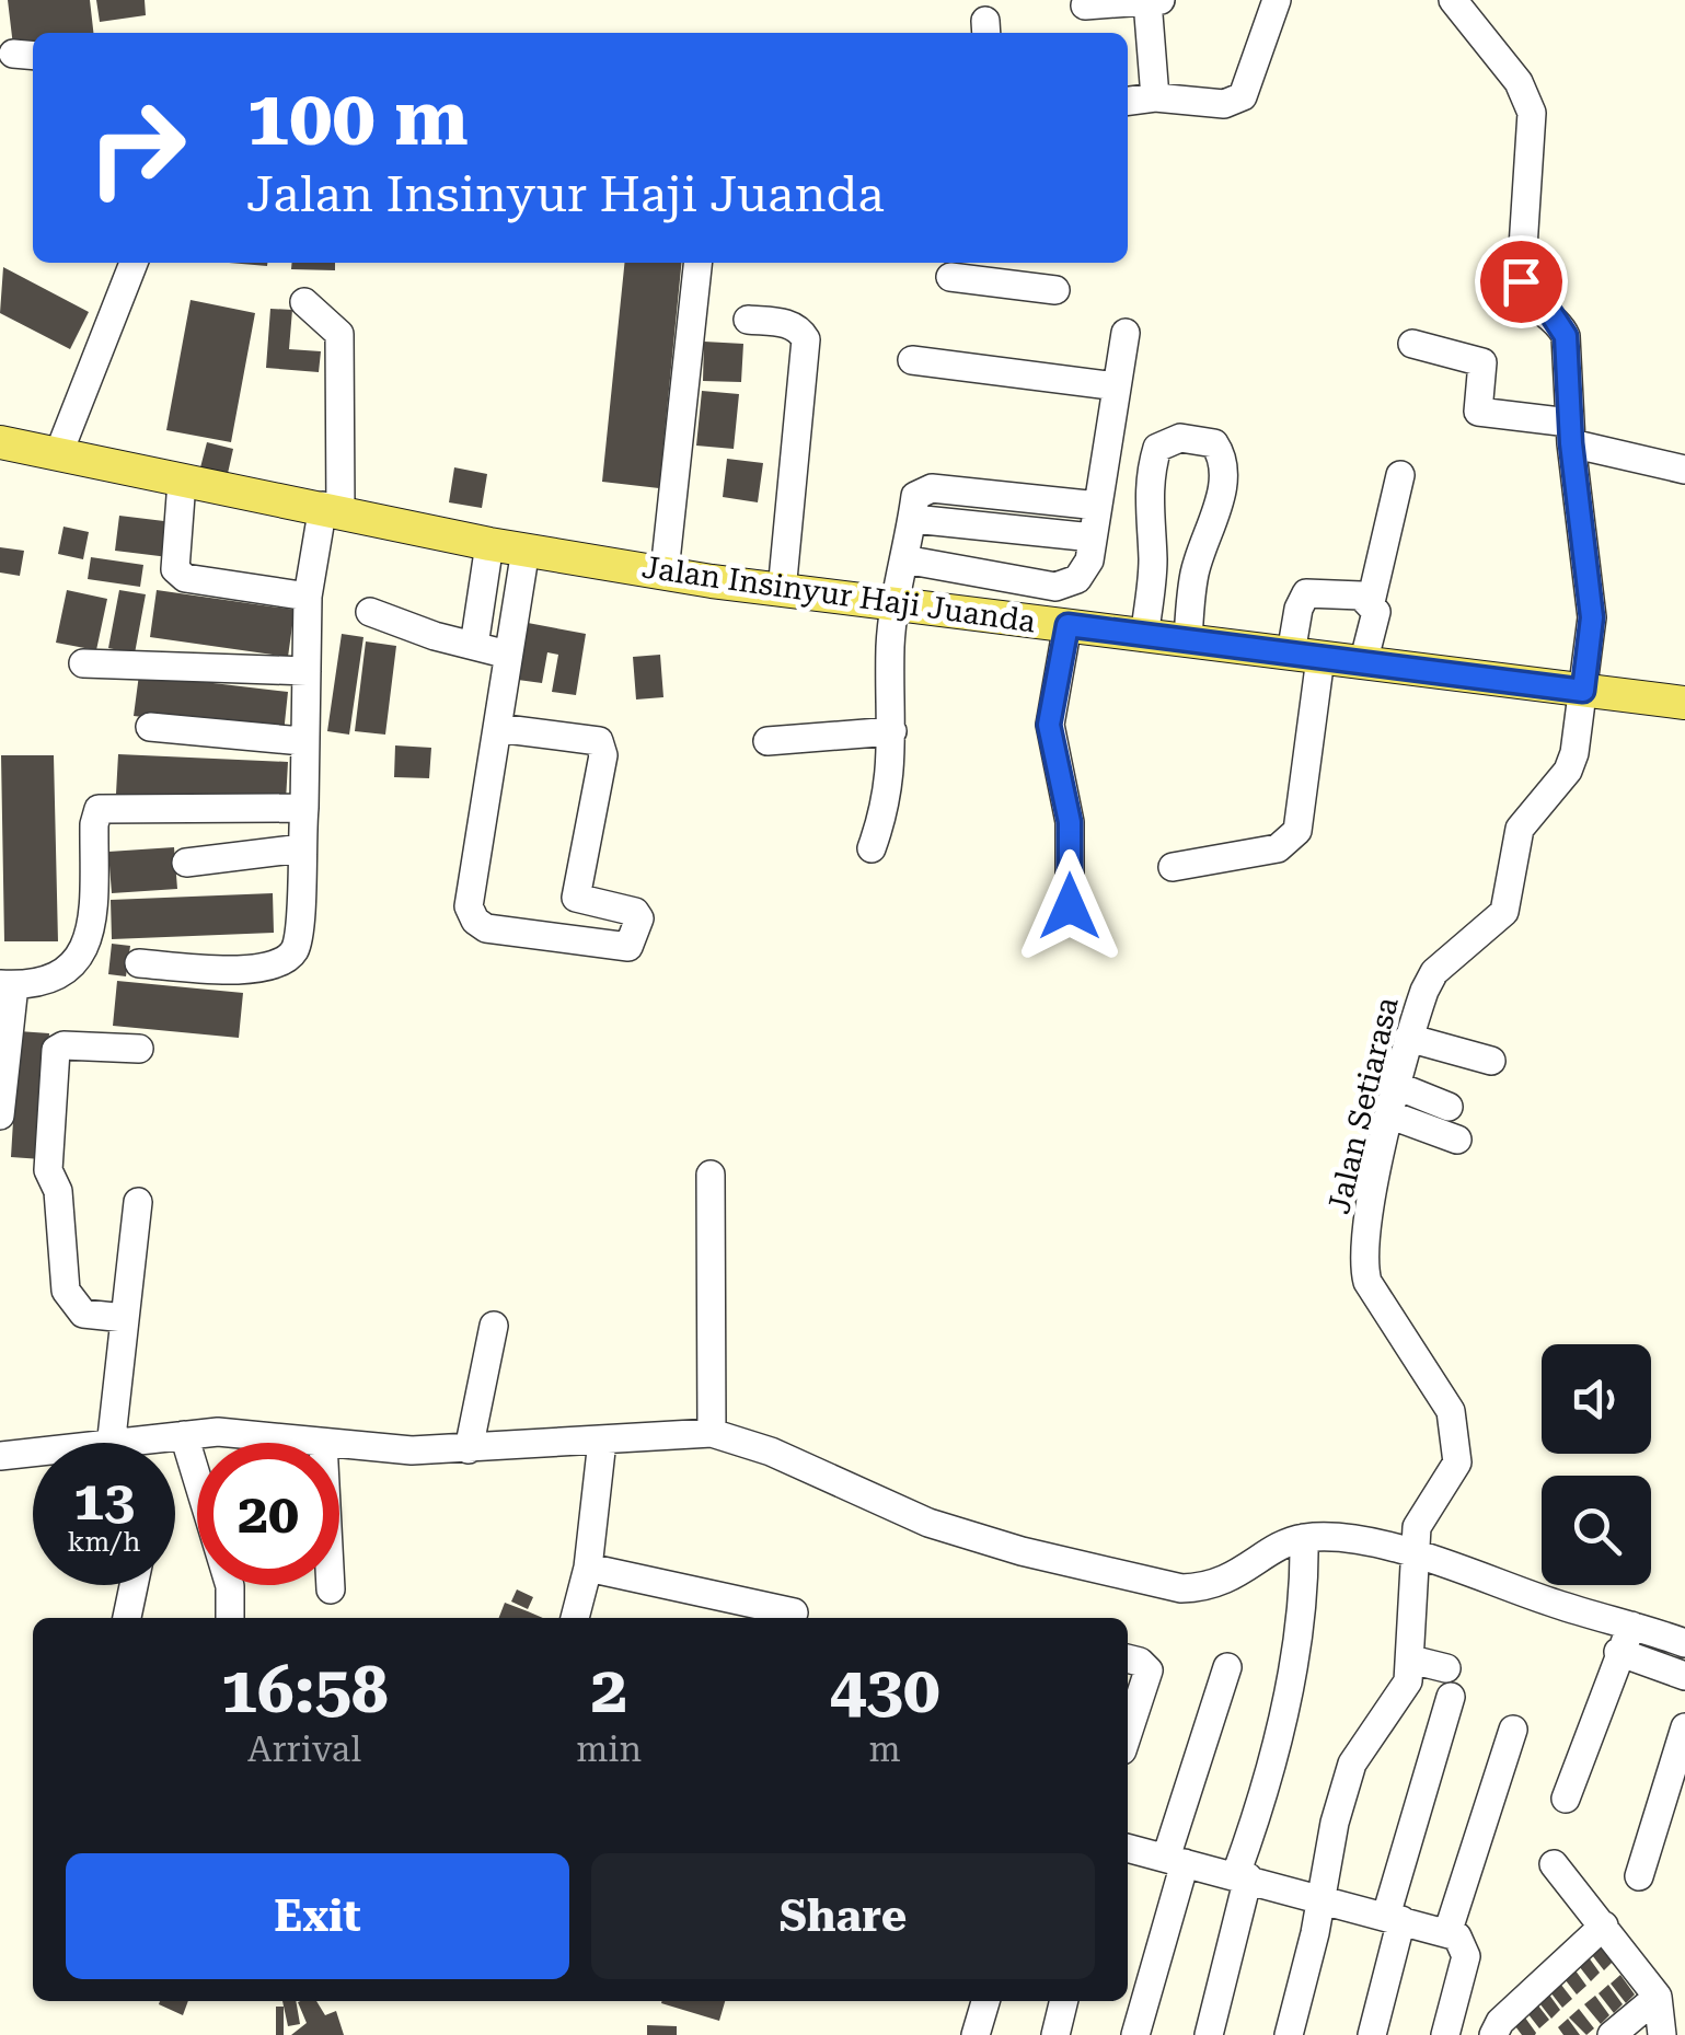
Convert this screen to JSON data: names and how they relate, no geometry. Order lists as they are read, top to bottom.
{
  "streets": {
    "main road": ["Jalan Insinyur Haji Juanda"],
    "street": ["Jalan Setiarasa"]
  },
  "crossings": [
    ["Jalan Insinyur Haji Juanda", "Jalan Setiarasa"]
  ],
  "page": {
    "turn": ["100 m", "Jalan Insinyur Haji Juanda"],
    "speed": "13 km/h",
    "limit": "20",
    "eta": [
      "16:58",
      "Arrival",
      "2",
      "min",
      "430",
      "m"
    ],
    "buttons": ["Exit", "Share"]
  }
}
